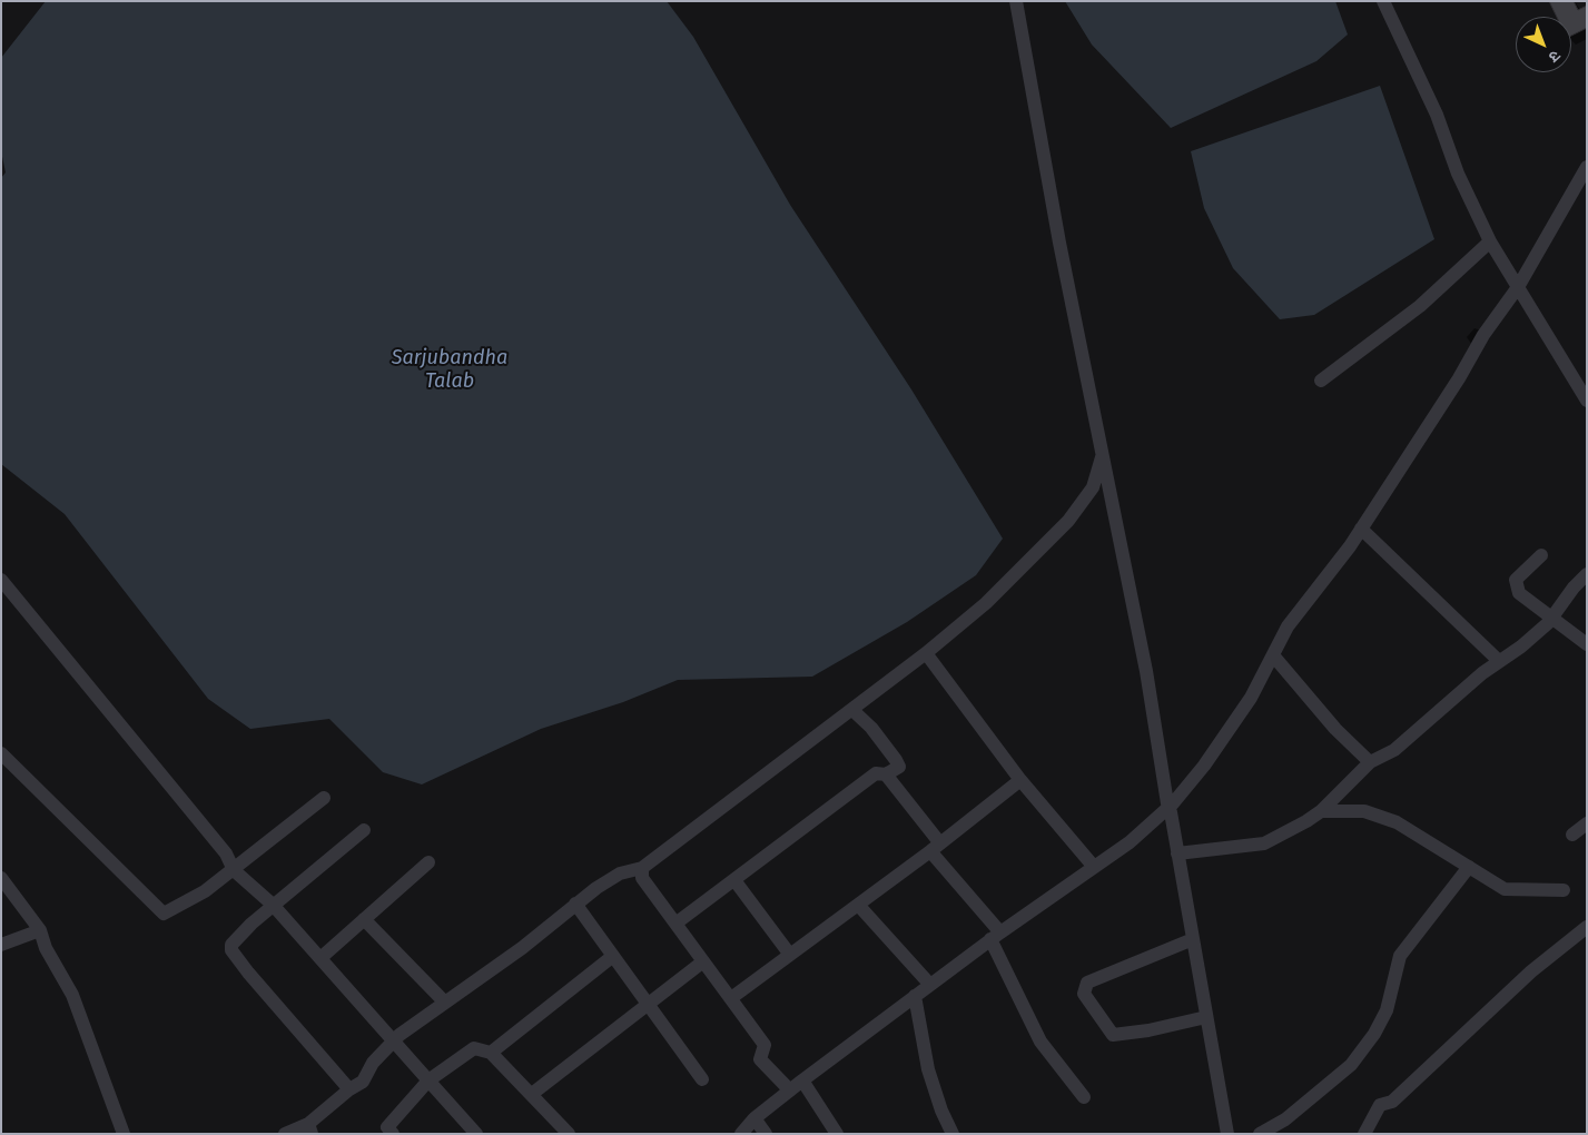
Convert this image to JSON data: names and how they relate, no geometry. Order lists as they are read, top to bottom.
{
  "water": ["Sarjubandha Talab"],
  "north": "bottom right"
}
